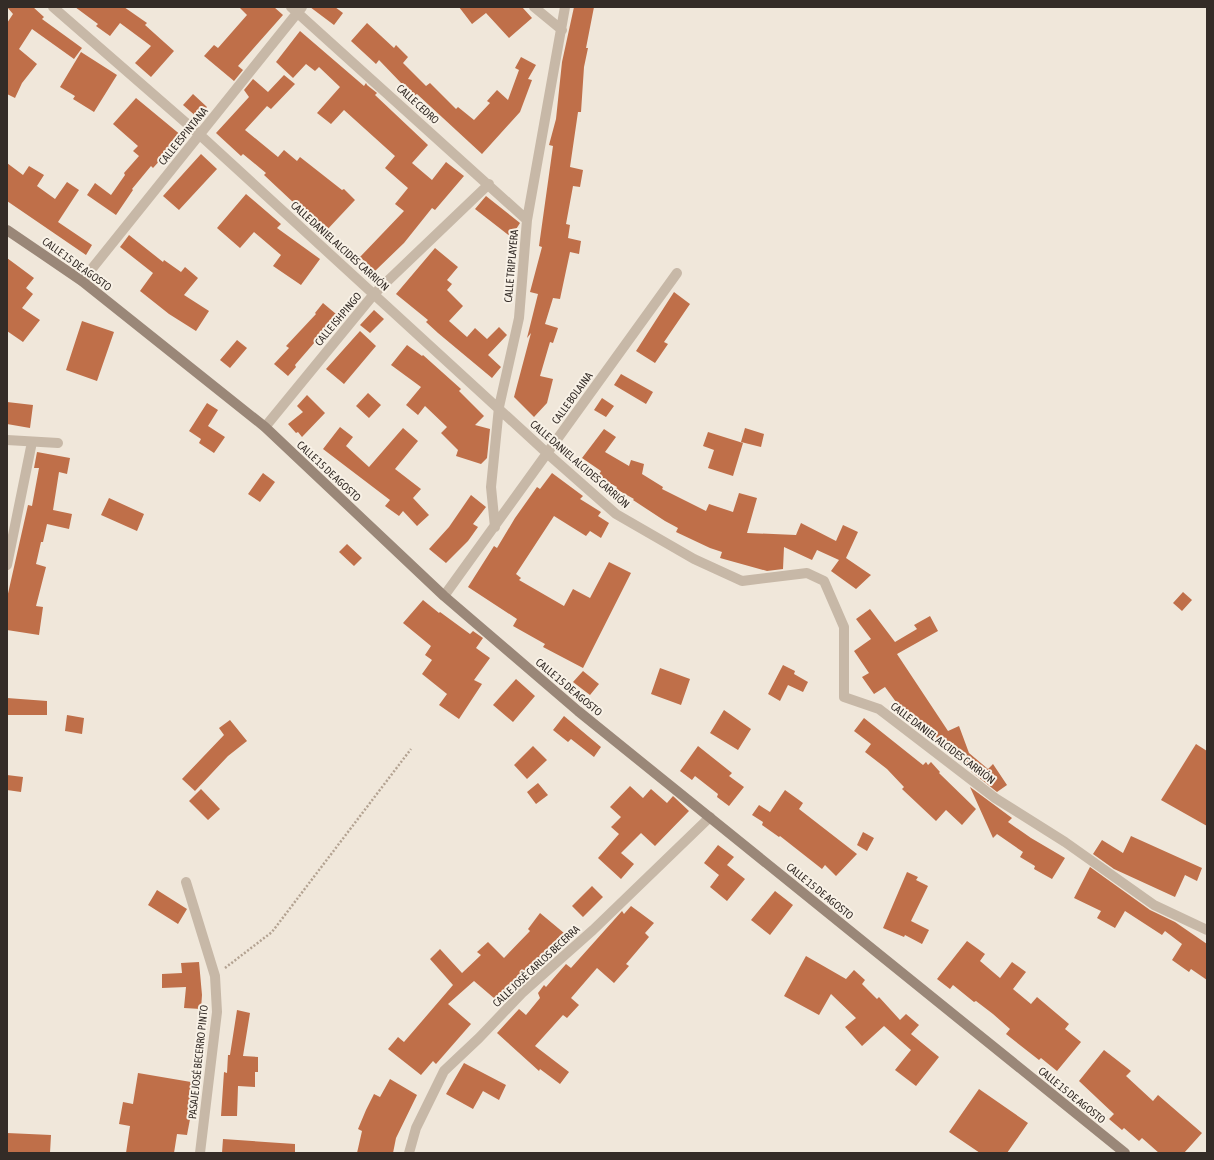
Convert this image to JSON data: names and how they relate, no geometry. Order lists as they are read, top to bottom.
{
  "streets": {
    "street": [
      "CALLE CEDRO",
      "CALLE ESPINTANA",
      "CALLE DANIEL ALCIDES CARRIÓN",
      "CALLE 15 DE AGOSTO",
      "CALLE TRIPLAYERA",
      "CALLE ISHPINGO",
      "CALLE BOLAINA",
      "CALLE JOSÉ CARLOS BECERRA",
      "PASAJE JOSÉ BECERRO PINTO"
    ]
  },
  "crossings": [
    ["CALLE CEDRO", "CALLE ESPINTANA"],
    ["CALLE CEDRO", "CALLE TRIPLAYERA"],
    ["CALLE CEDRO", "CALLE ISHPINGO"],
    ["CALLE ESPINTANA", "CALLE DANIEL ALCIDES CARRIÓN"],
    ["CALLE ESPINTANA", "CALLE 15 DE AGOSTO"],
    ["CALLE DANIEL ALCIDES CARRIÓN", "CALLE TRIPLAYERA"],
    ["CALLE DANIEL ALCIDES CARRIÓN", "CALLE ISHPINGO"],
    ["CALLE DANIEL ALCIDES CARRIÓN", "CALLE BOLAINA"],
    ["CALLE 15 DE AGOSTO", "CALLE ISHPINGO"],
    ["CALLE 15 DE AGOSTO", "CALLE BOLAINA"],
    ["CALLE 15 DE AGOSTO", "CALLE JOSÉ CARLOS BECERRA"],
    ["CALLE TRIPLAYERA", "CALLE BOLAINA"]
  ]
}
